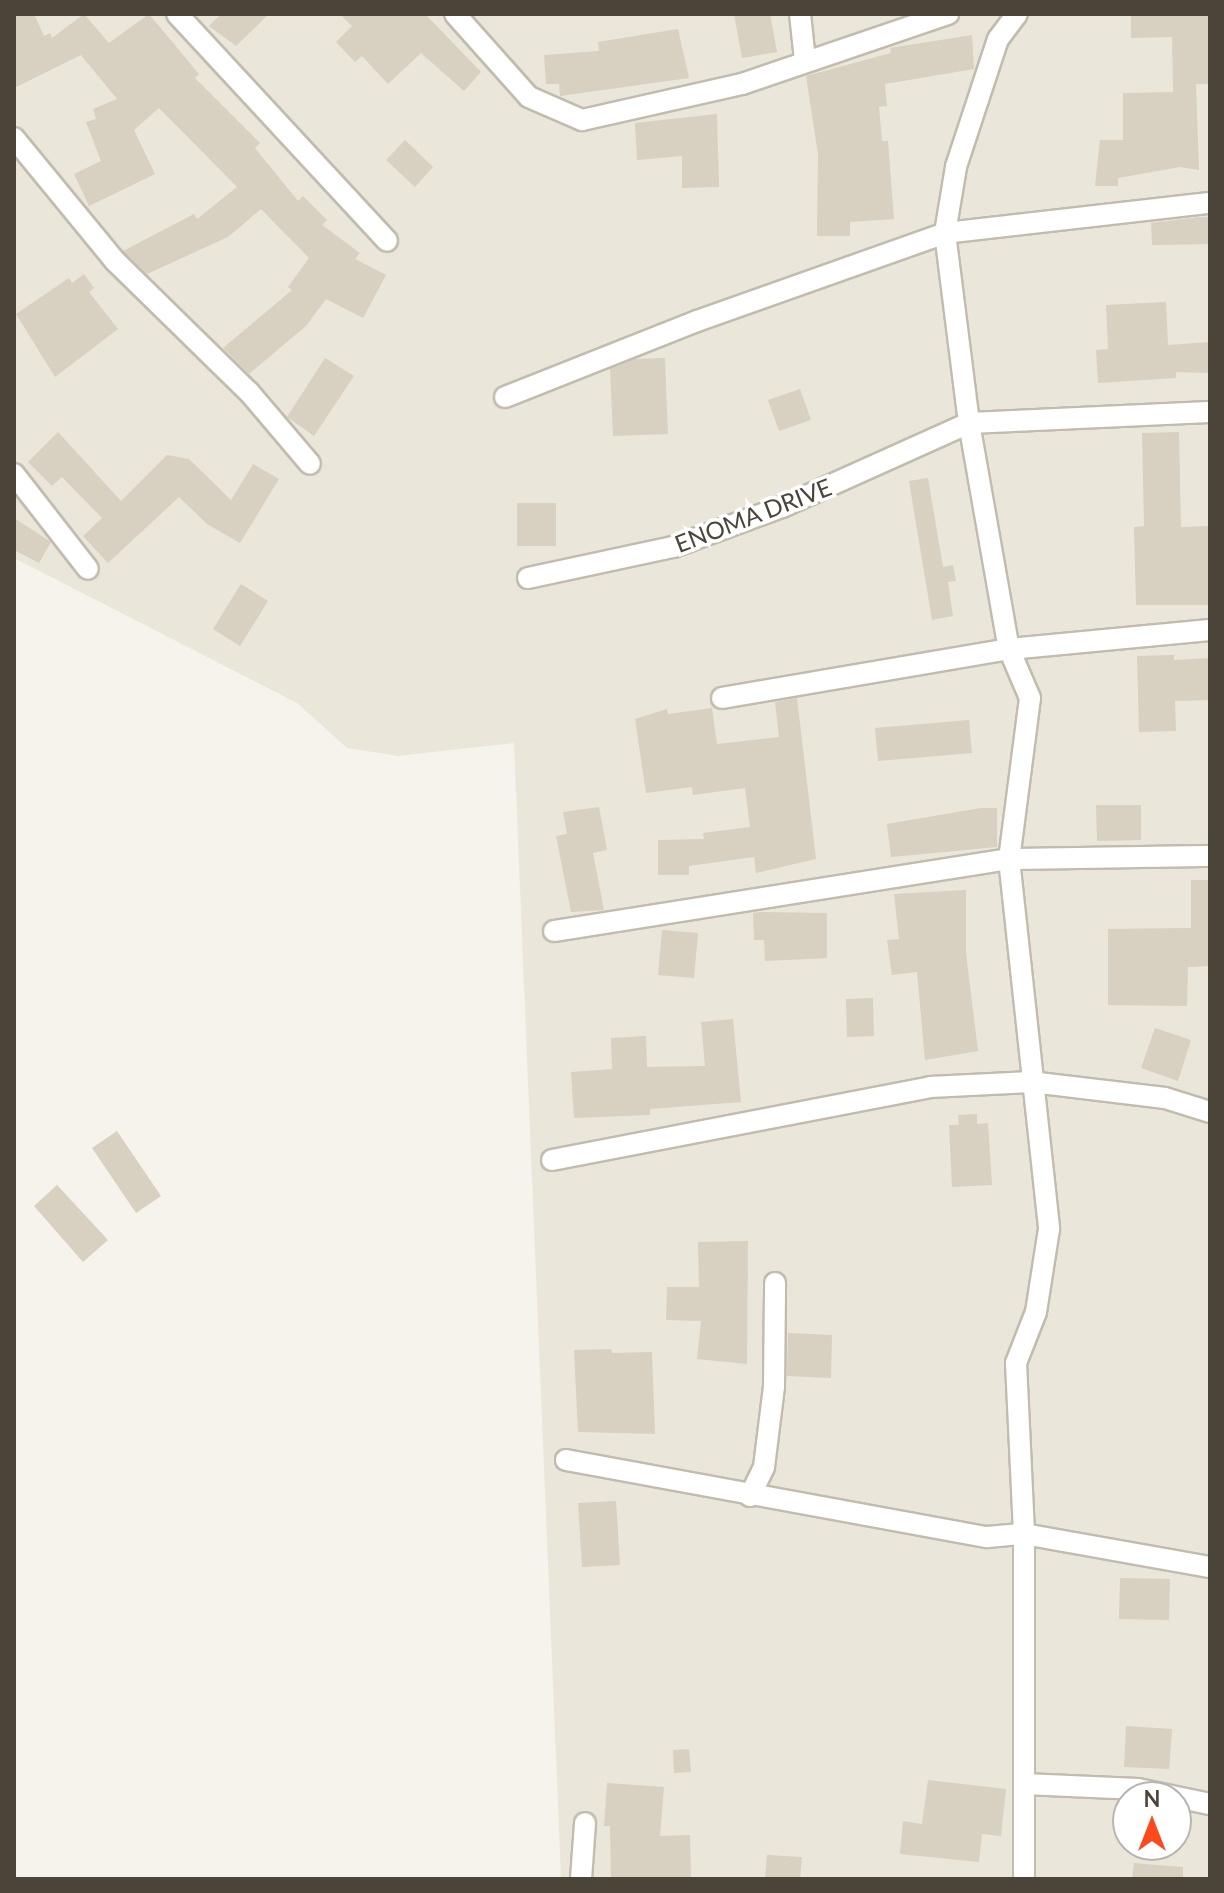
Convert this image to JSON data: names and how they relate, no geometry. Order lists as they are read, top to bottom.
{
  "streets": {
    "street": ["ENOMA DRIVE"]
  },
  "north": "top"
}
